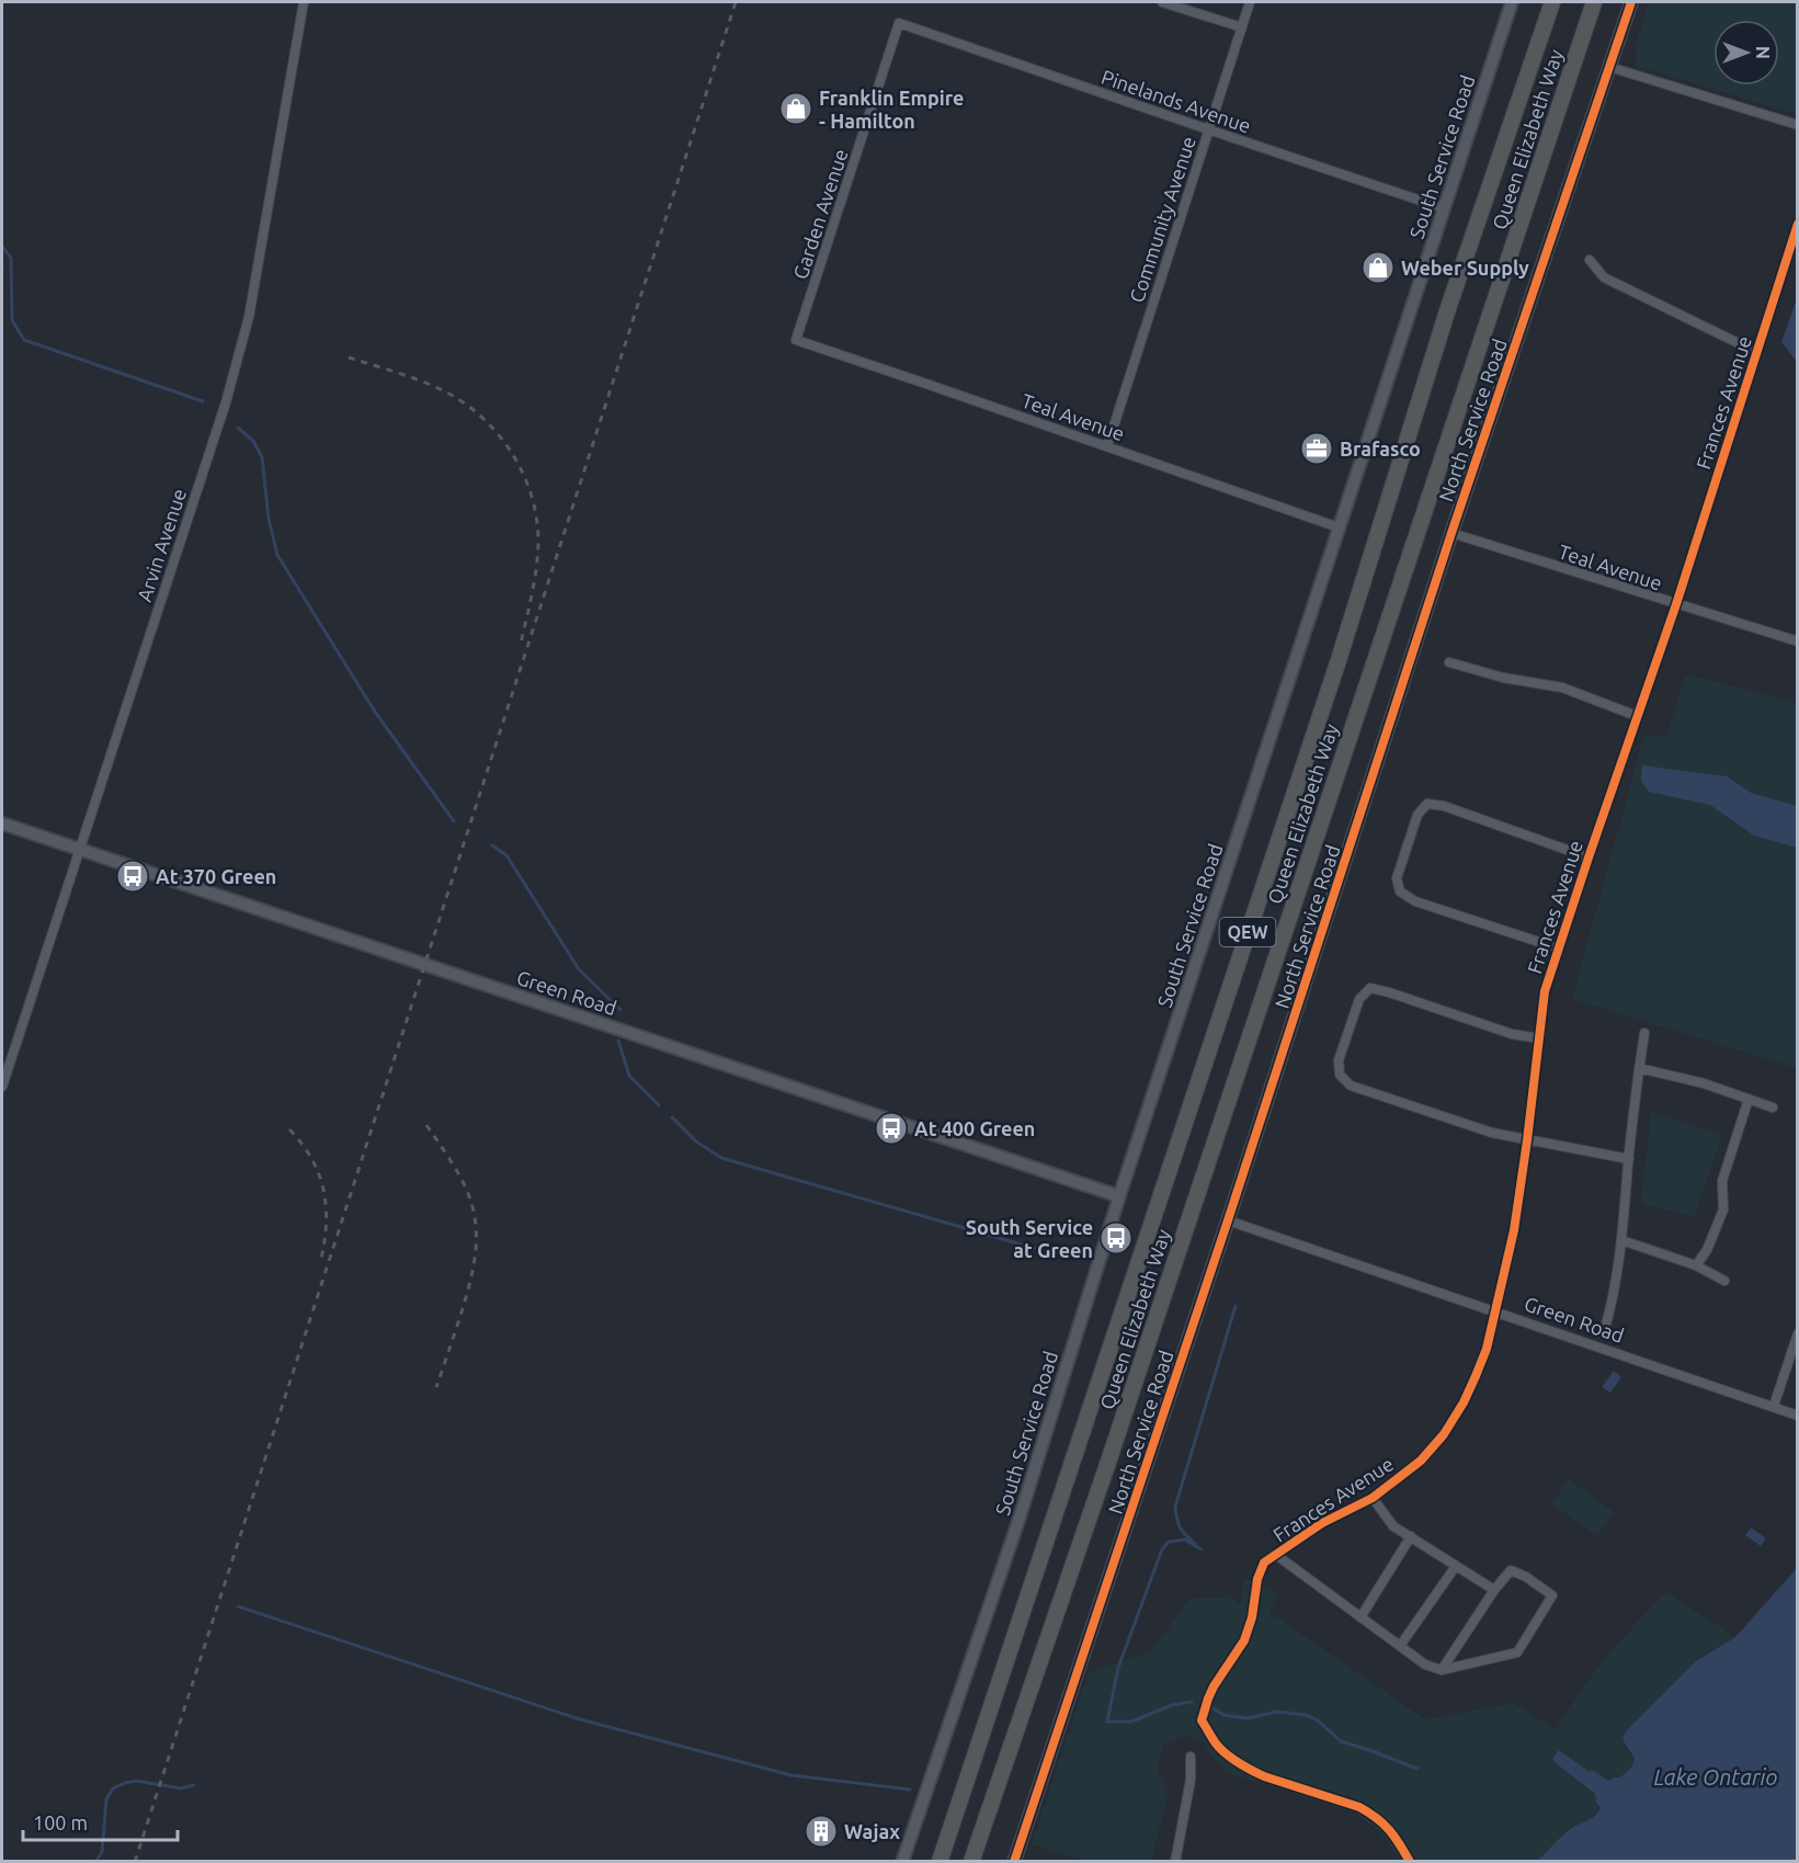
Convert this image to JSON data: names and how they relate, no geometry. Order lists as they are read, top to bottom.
{
  "streets": {
    "highway": ["Queen Elizabeth Way", "QEW"],
    "street": [
      "Pinelands Avenue",
      "South Service Road",
      "Garden Avenue",
      "Community Avenue",
      "Frances Avenue",
      "Teal Avenue",
      "North Service Road",
      "Arvin Avenue",
      "Green Road"
    ]
  },
  "crossings": [
    ["Pinelands Avenue", "South Service Road"],
    ["Pinelands Avenue", "Garden Avenue"],
    ["Pinelands Avenue", "Community Avenue"],
    ["South Service Road", "Teal Avenue"],
    ["South Service Road", "Green Road"],
    ["Garden Avenue", "Teal Avenue"],
    ["Community Avenue", "Teal Avenue"],
    ["Frances Avenue", "Teal Avenue"],
    ["Frances Avenue", "Green Road"],
    ["Teal Avenue", "North Service Road"],
    ["North Service Road", "Green Road"],
    ["Arvin Avenue", "Green Road"]
  ],
  "water": ["Lake Ontario"],
  "places": {
    "shop": ["Franklin Empire - Hamilton", "Weber Supply"],
    "office": ["Brafasco"],
    "bus stop": ["At 370 Green", "At 400 Green", "South Service at Green"],
    "building": ["Wajax"]
  },
  "scale_bar": "100 m",
  "north": "right"
}
